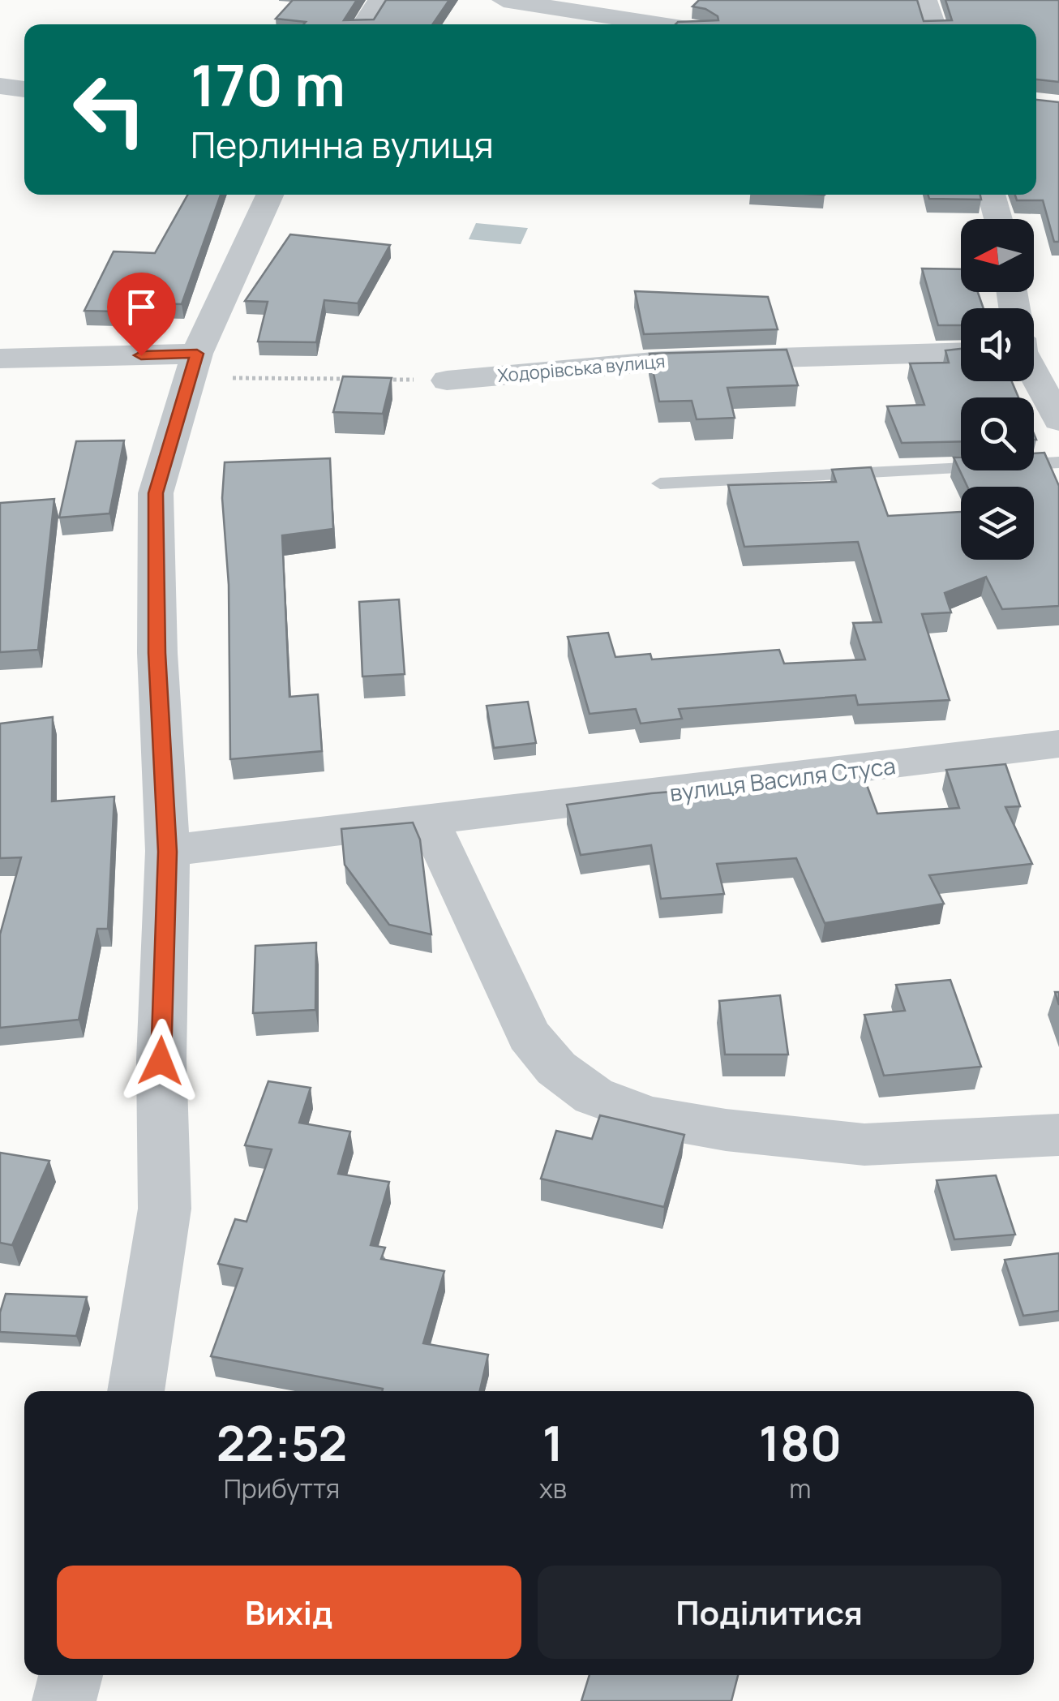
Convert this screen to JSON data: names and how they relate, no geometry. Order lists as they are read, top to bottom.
{
  "streets": {
    "street": ["Ходорівська вулиця", "вулиця Василя Стуса"]
  },
  "north": "left",
  "page": {
    "turn": ["170 m", "Перлинна вулиця"],
    "eta": [
      "22:52",
      "Прибуття",
      "1",
      "хв",
      "180",
      "m"
    ],
    "buttons": ["Вихід", "Поділитися"]
  }
}
